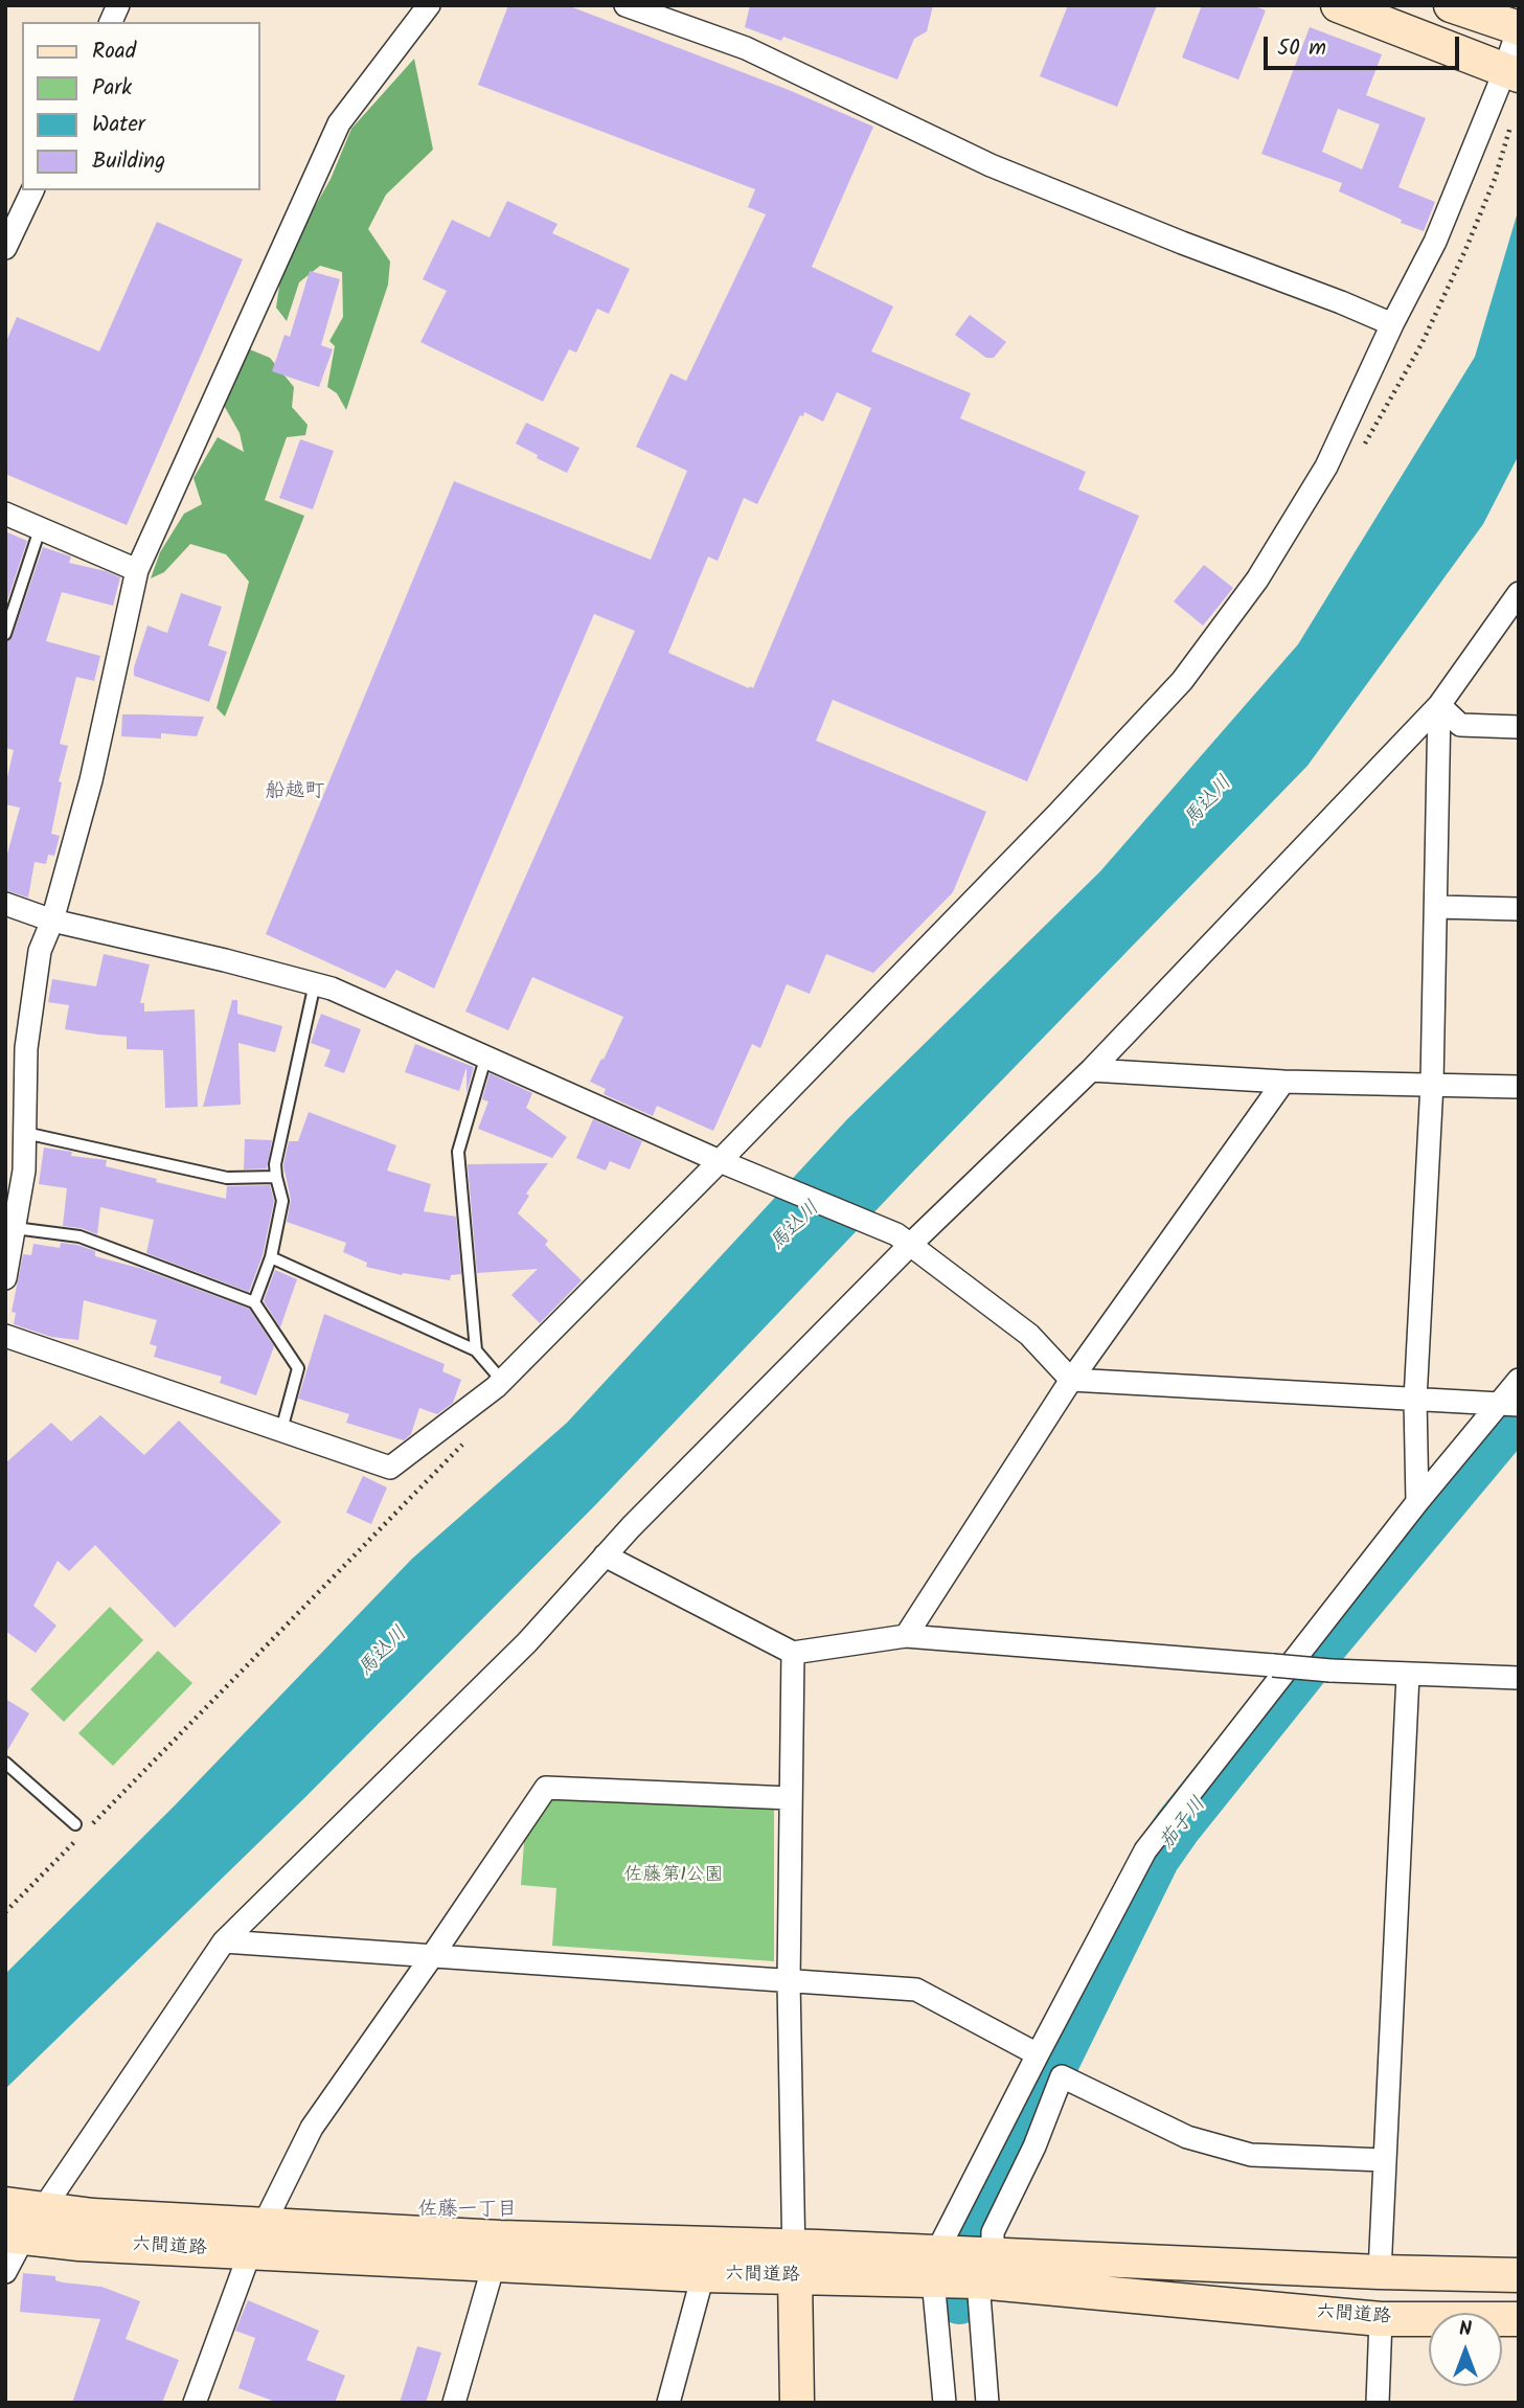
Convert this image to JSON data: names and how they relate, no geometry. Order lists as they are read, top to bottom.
{
  "streets": {
    "street": ["六間道路"]
  },
  "districts": ["船越町", "佐藤一丁目"],
  "water": ["馬込川", "茄子川"],
  "parks": ["佐藤第1公園"],
  "legend": [
    "Road",
    "Park",
    "Water",
    "Building"
  ],
  "scale_bar": "50 m",
  "north": "top"
}
